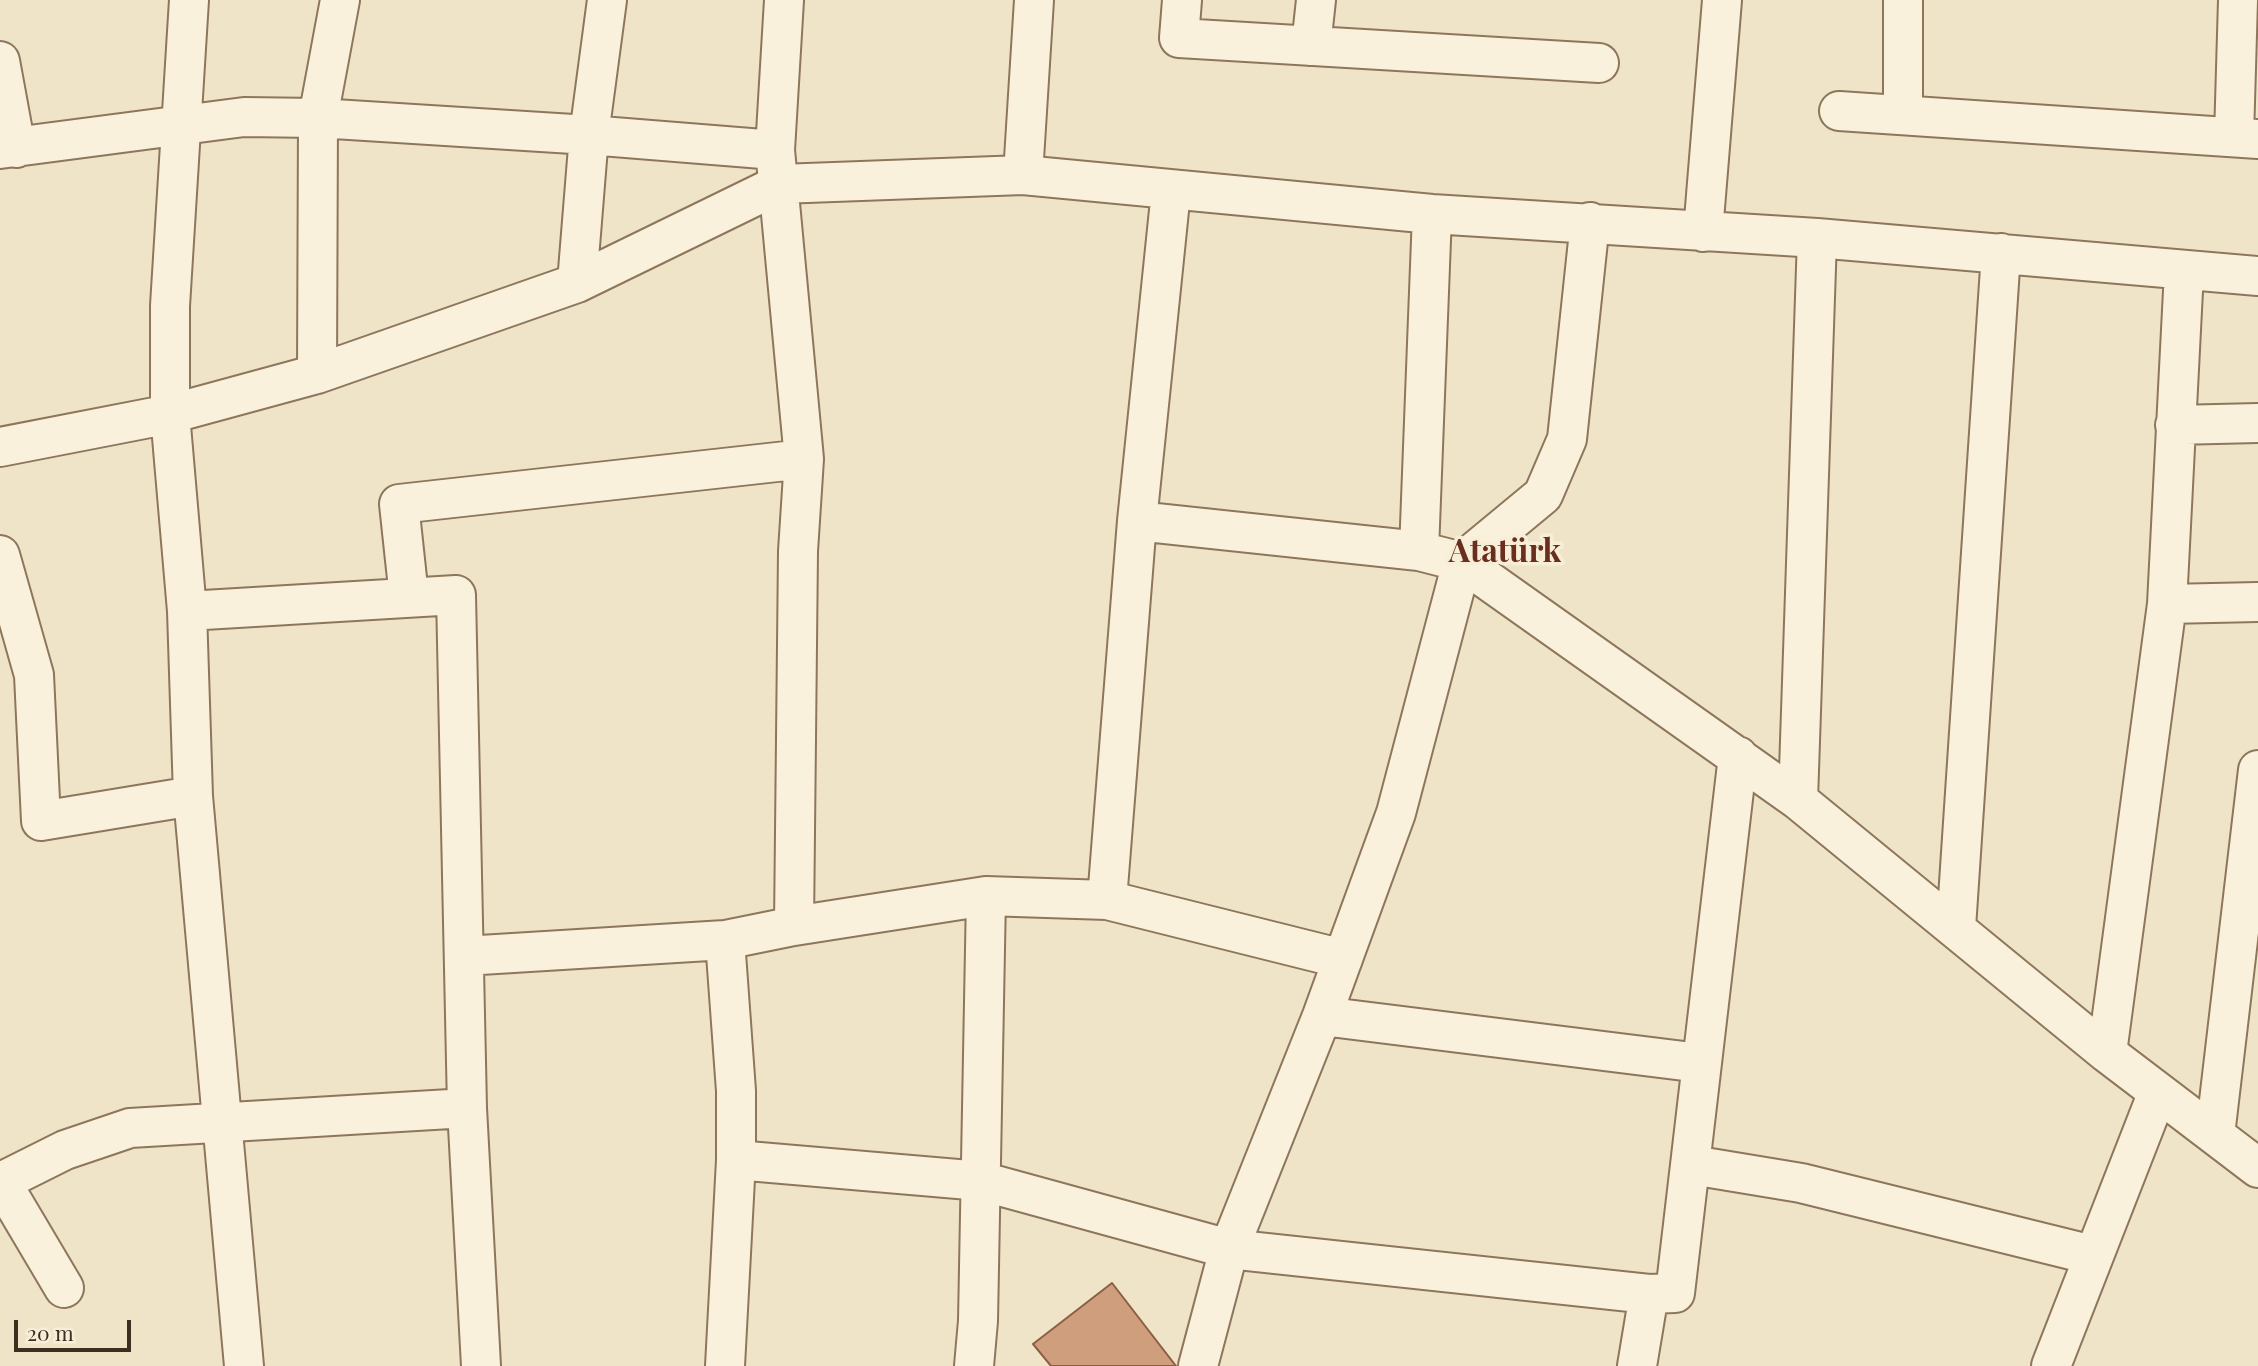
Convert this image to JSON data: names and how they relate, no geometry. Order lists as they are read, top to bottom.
{
  "districts": ["Atatürk"],
  "scale_bar": "20 m"
}
